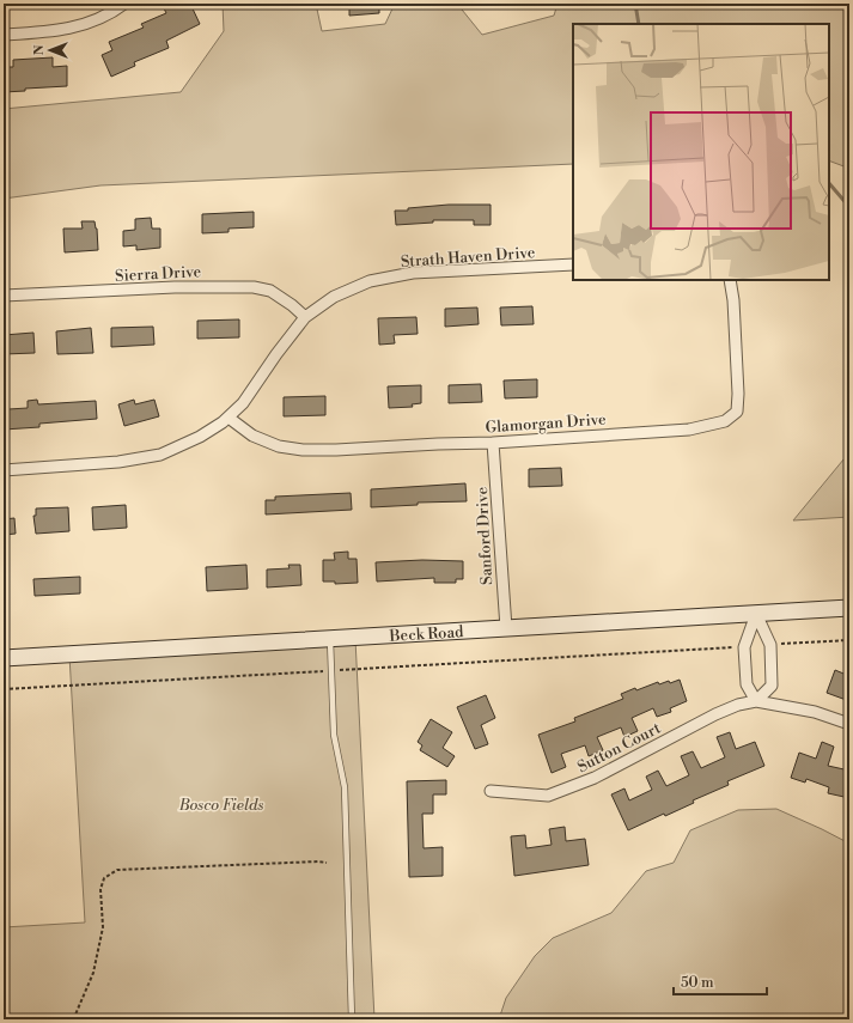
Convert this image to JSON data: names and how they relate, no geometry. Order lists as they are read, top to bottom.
{
  "streets": {
    "main road": ["Beck Road"],
    "street": [
      "Strath Haven Drive",
      "Sierra Drive",
      "Glamorgan Drive",
      "Sanford Drive",
      "Sutton Court"
    ]
  },
  "crossings": [
    ["Strath Haven Drive", "Sierra Drive"],
    ["Strath Haven Drive", "Glamorgan Drive"],
    ["Glamorgan Drive", "Sanford Drive"],
    ["Sanford Drive", "Beck Road"]
  ],
  "parks": ["Bosco Fields"],
  "scale_bar": "50 m",
  "north": "left"
}
